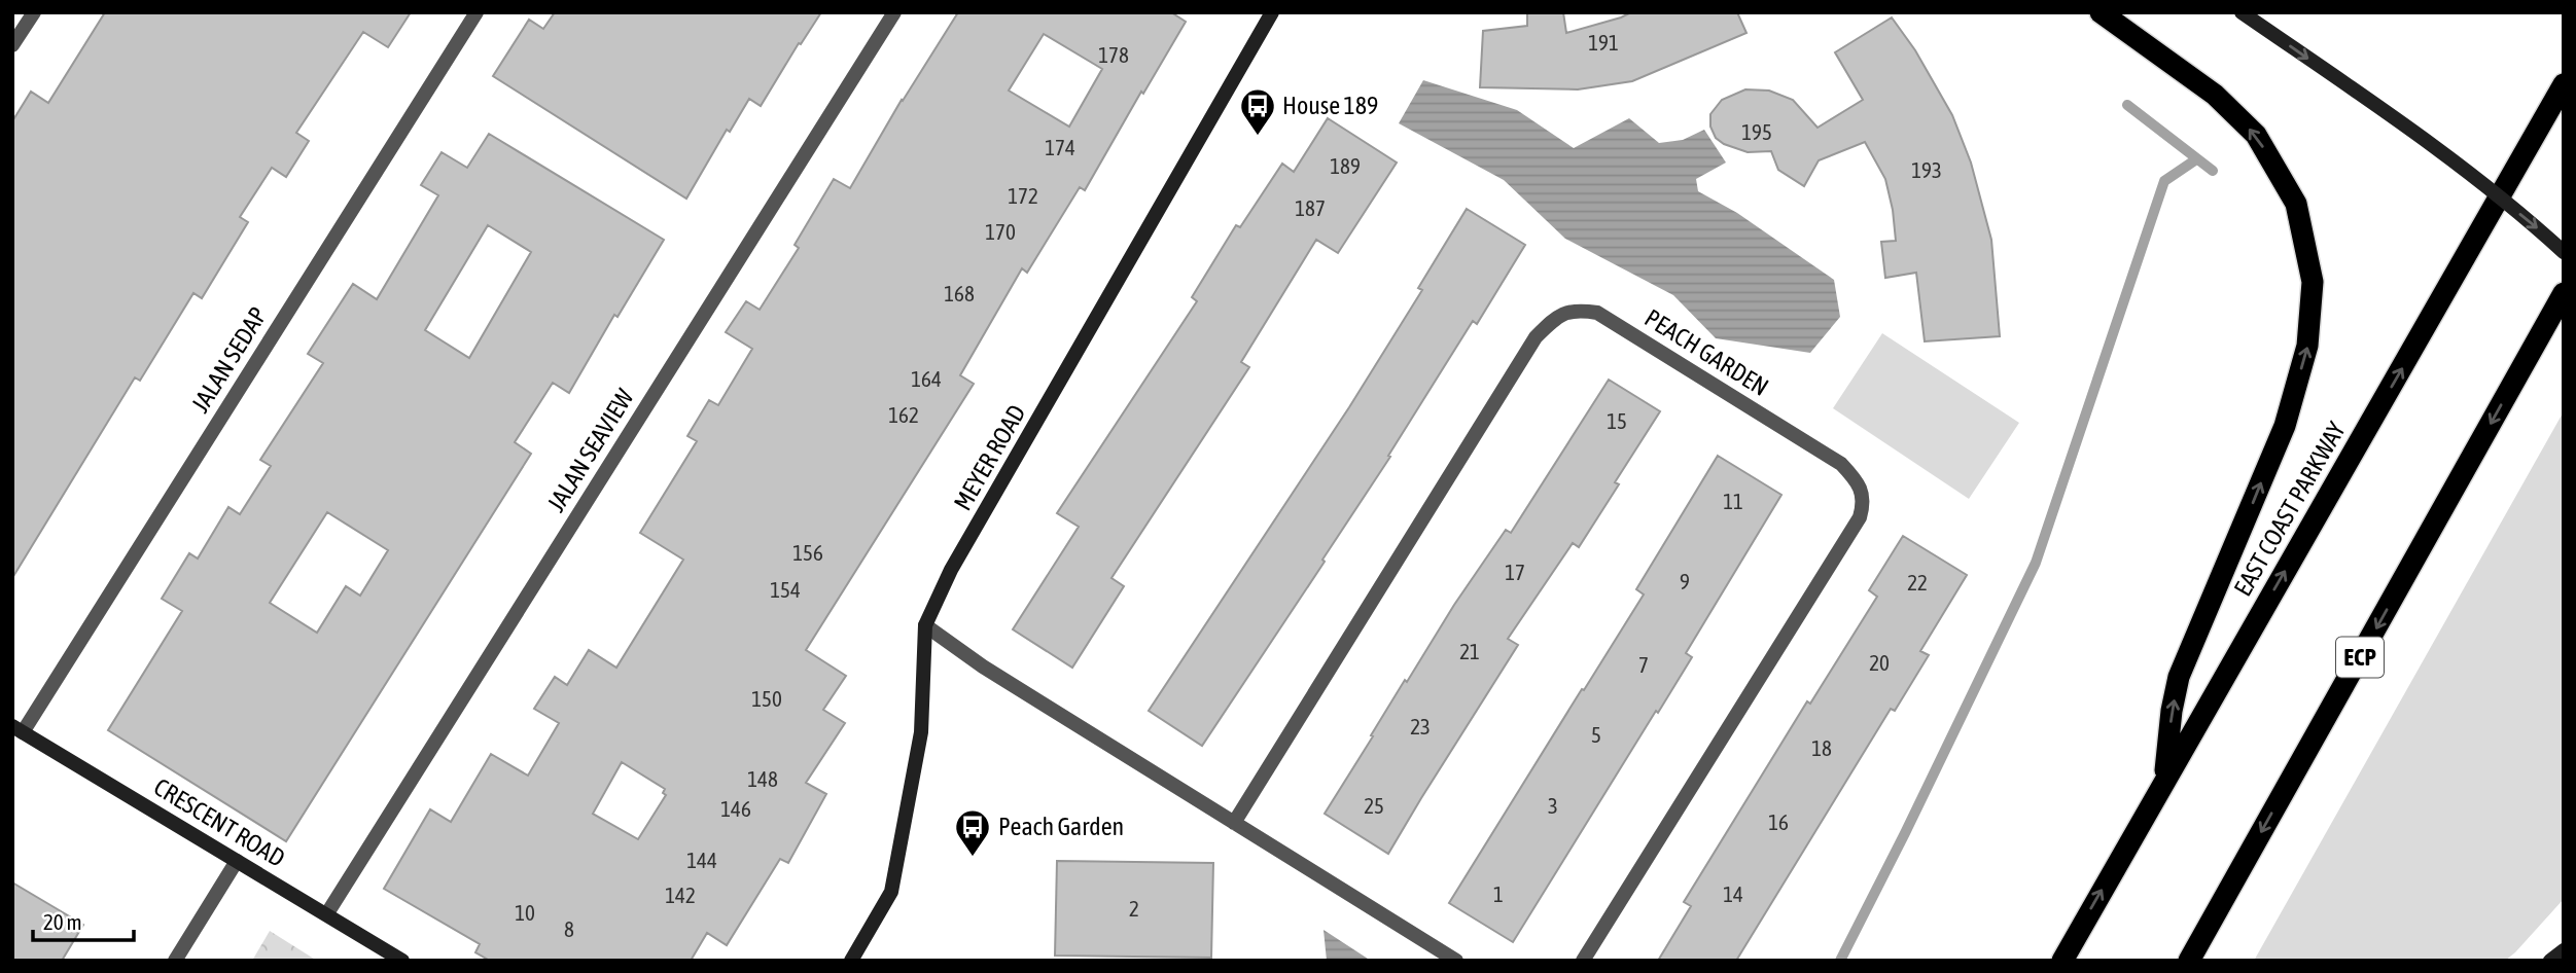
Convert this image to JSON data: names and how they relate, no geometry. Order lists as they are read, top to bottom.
{
  "streets": {
    "highway": ["EAST COAST PARKWAY", "ECP"],
    "street": [
      "PEACH GARDEN",
      "JALAN SEDAP",
      "JALAN SEAVIEW",
      "MEYER ROAD",
      "CRESCENT ROAD"
    ]
  },
  "crossings": [
    ["JALAN SEDAP", "CRESCENT ROAD"],
    ["JALAN SEAVIEW", "CRESCENT ROAD"]
  ],
  "places": {
    "bus stop": ["House 189", "Peach Garden"]
  },
  "house_numbers": [
    "191",
    "178",
    "195",
    "174",
    "189",
    "193",
    "172",
    "187",
    "170",
    "168",
    "164",
    "162",
    "15",
    "11",
    "156",
    "17",
    "9",
    "22",
    "154",
    "21",
    "20",
    "7",
    "150",
    "23",
    "5",
    "18",
    "148",
    "25",
    "3",
    "146",
    "16",
    "144",
    "1",
    "14",
    "142",
    "2",
    "10",
    "8"
  ],
  "scale_bar": "20 m"
}
